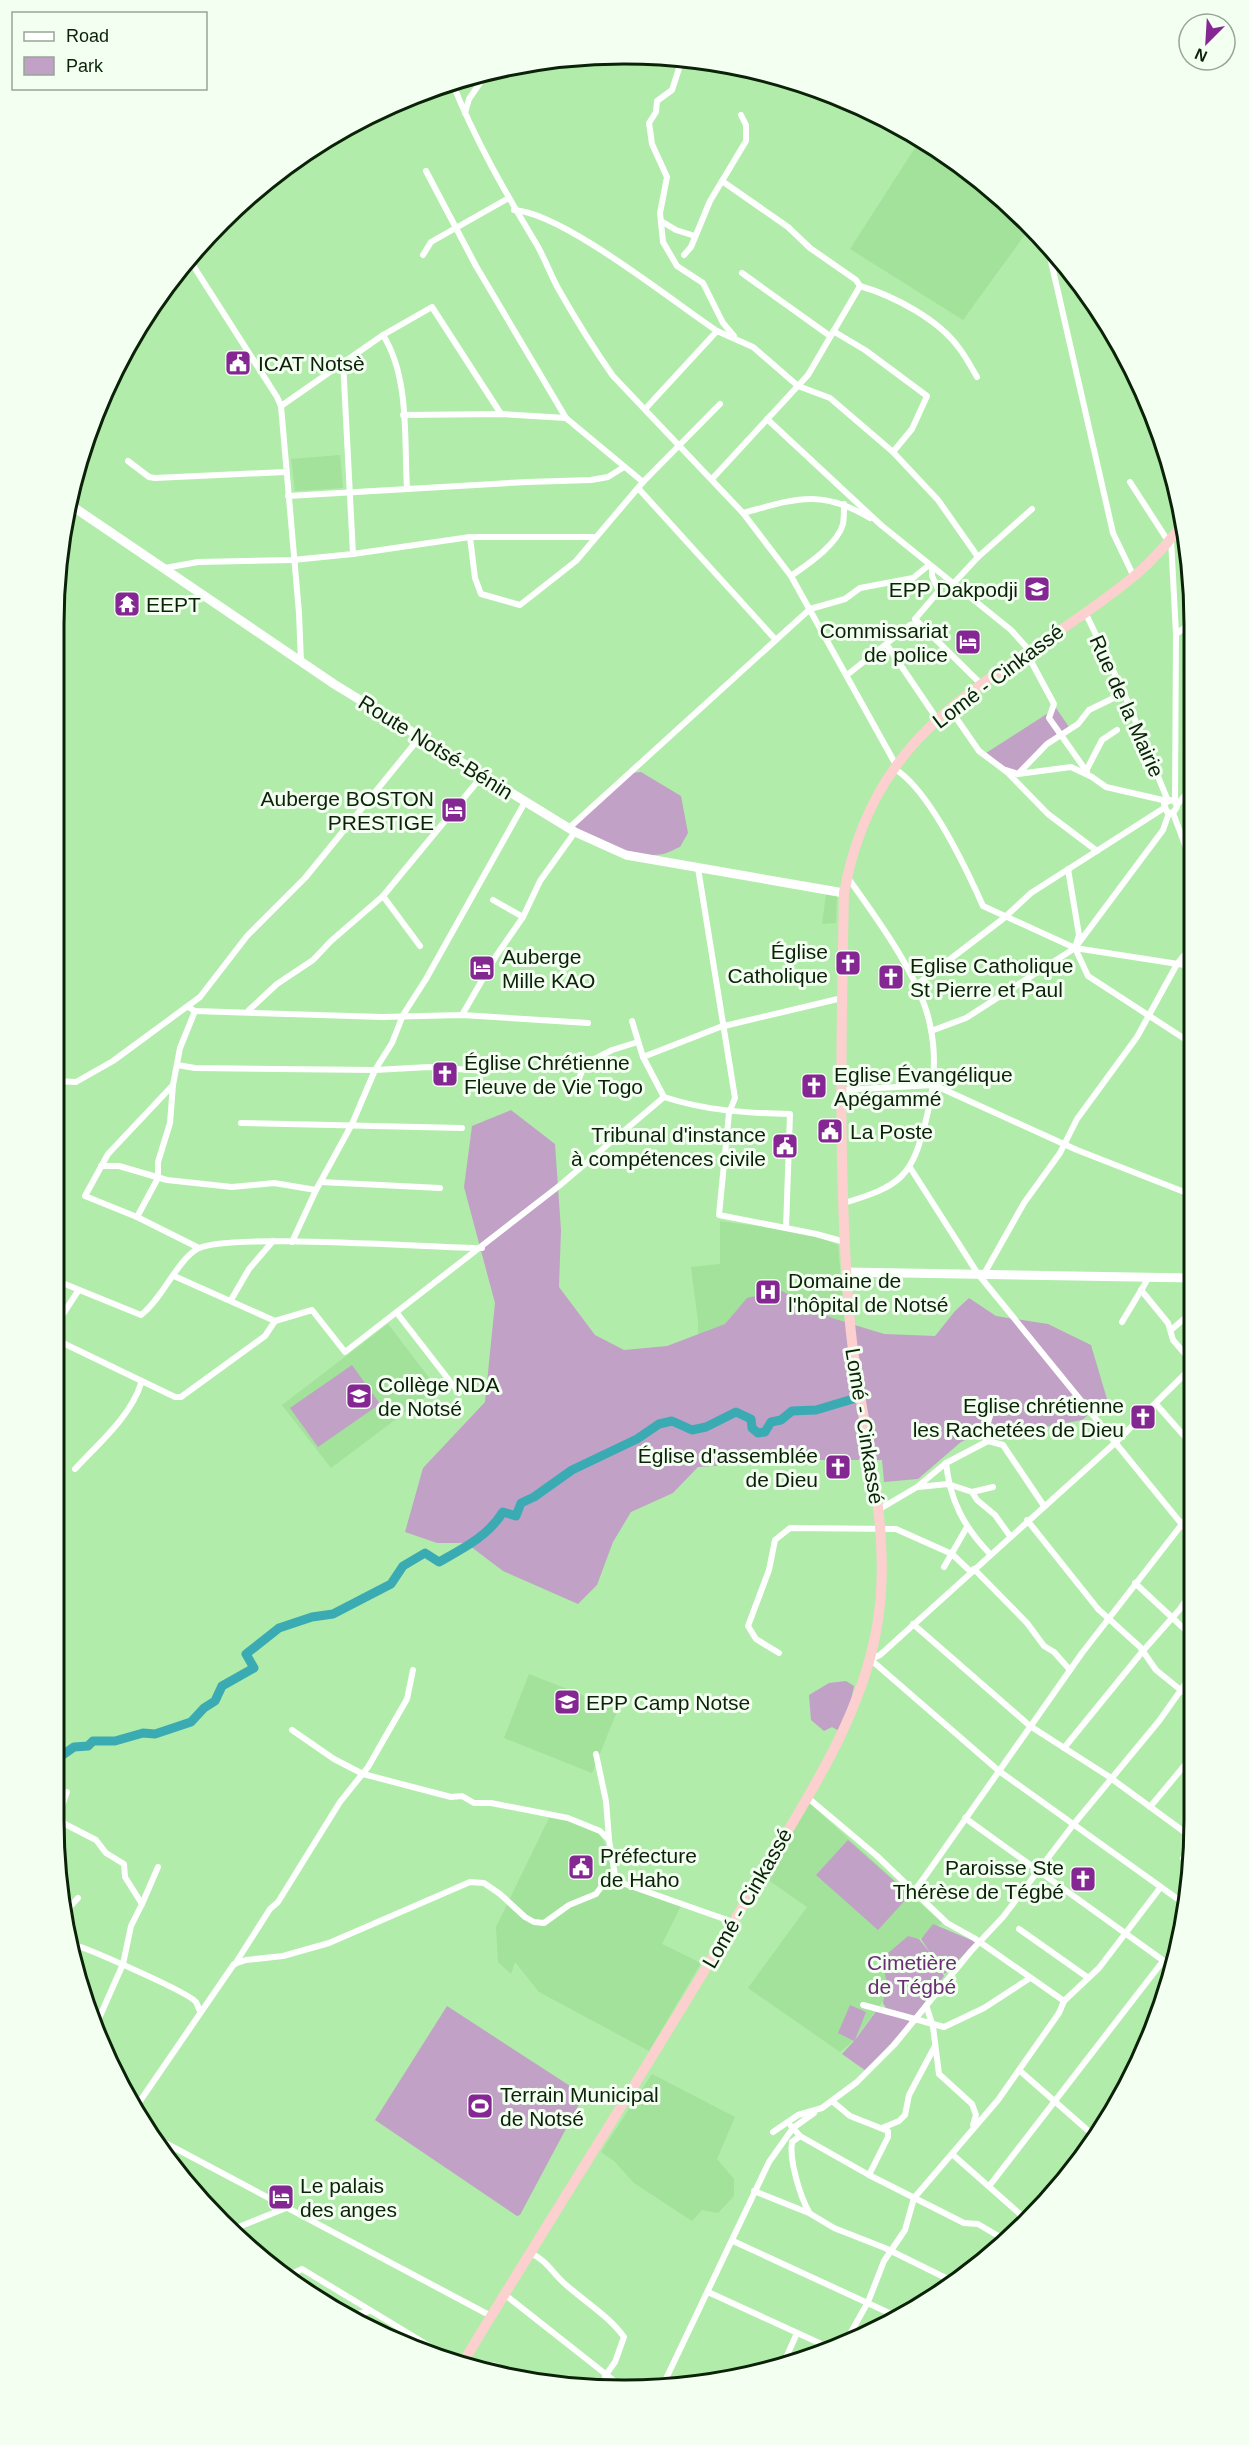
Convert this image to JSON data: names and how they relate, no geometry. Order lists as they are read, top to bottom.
{
  "streets": {
    "highway": ["Lomé - Cinkassé"],
    "main road": ["Route Notsé-Bénin"],
    "street": ["Rue de la Mairie"]
  },
  "crossings": [
    ["Lomé - Cinkassé", "Rue de la Mairie"],
    ["Lomé - Cinkassé", "Route Notsé-Bénin"]
  ],
  "parks": ["Cimetière de Tégbé"],
  "places": {
    "public building": [
      "ICAT Notsè",
      "La Poste",
      "Tribunal d'instance à compétences civile",
      "Préfecture de Haho"
    ],
    "school or university": ["EPP Dakpodji", "Collège NDA de Notsé", "EPP Camp Notse"],
    "temple": ["EEPT"],
    "hotel": [
      "Commissariat de police",
      "Auberge BOSTON PRESTIGE",
      "Auberge Mille KAO",
      "Le palais des anges"
    ],
    "church": [
      "Église Catholique",
      "Eglise Catholique St Pierre et Paul",
      "Église Chrétienne Fleuve de Vie Togo",
      "Eglise Évangélique Apégammé",
      "Eglise chrétienne les Rachetées de Dieu",
      "Église d'assemblée de Dieu",
      "Paroisse Ste Thérèse de Tégbé"
    ],
    "hospital": ["Domaine de l'hôpital de Notsé"],
    "sports": ["Terrain Municipal de Notsé"]
  },
  "legend": ["Road", "Park"],
  "north": "bottom left"
}
